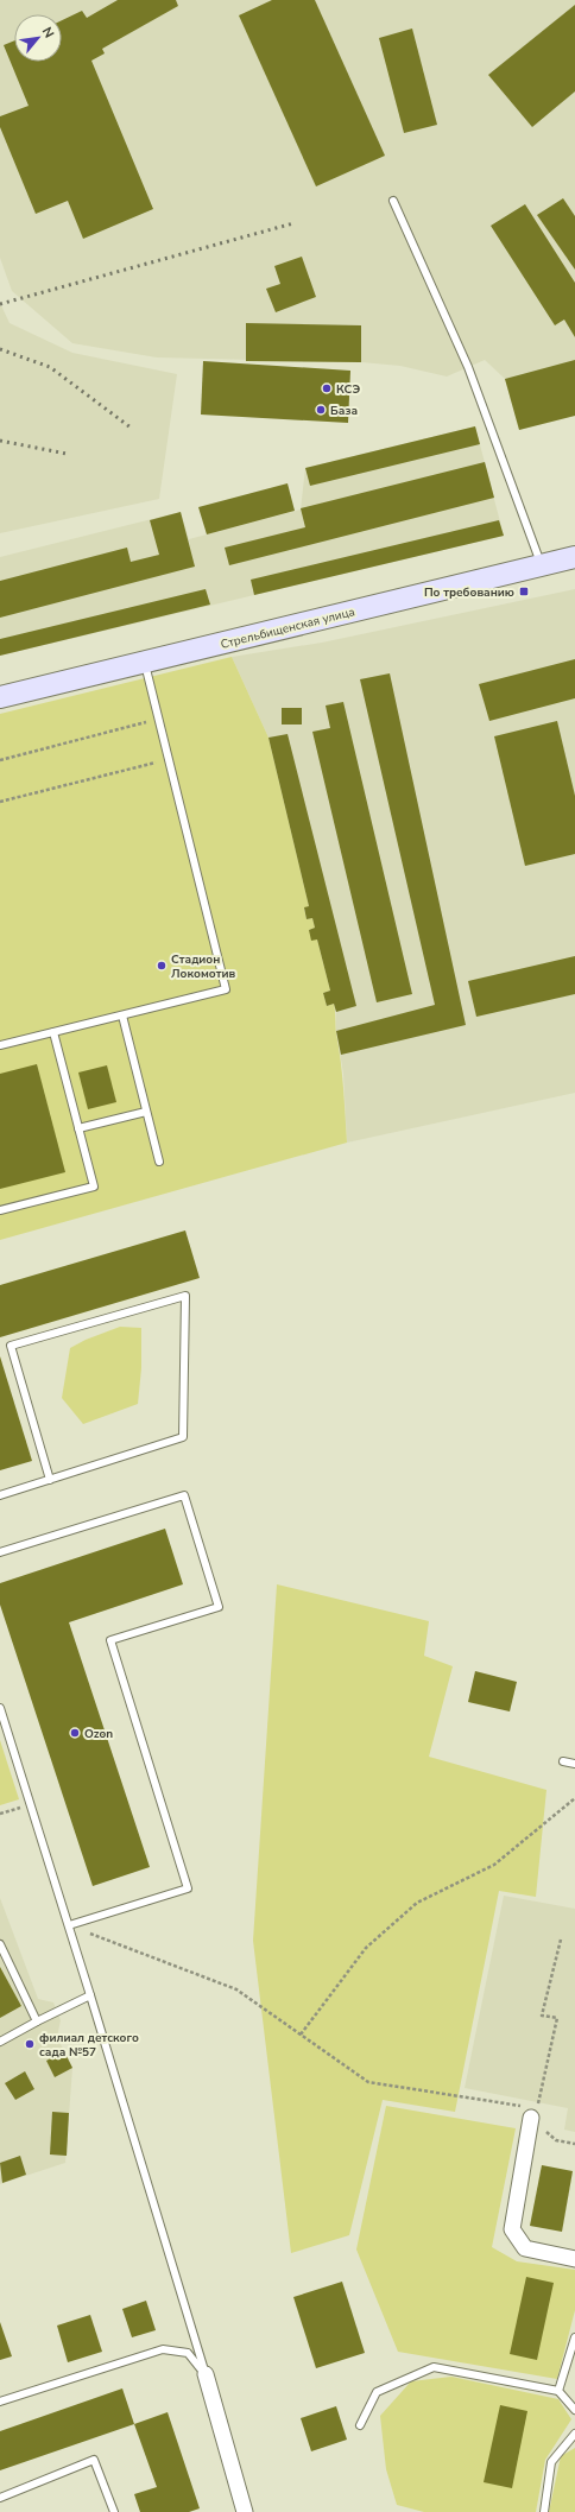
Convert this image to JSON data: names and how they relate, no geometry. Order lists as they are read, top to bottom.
{
  "streets": {
    "main road": ["Стрельбищенская улица"]
  },
  "places": {
    "other": [
      "КСЭ",
      "База",
      "Стадион Локомотив",
      "Ozon",
      "филиал детского сада №57"
    ],
    "transit": ["По требованию"]
  },
  "north": "top right"
}
